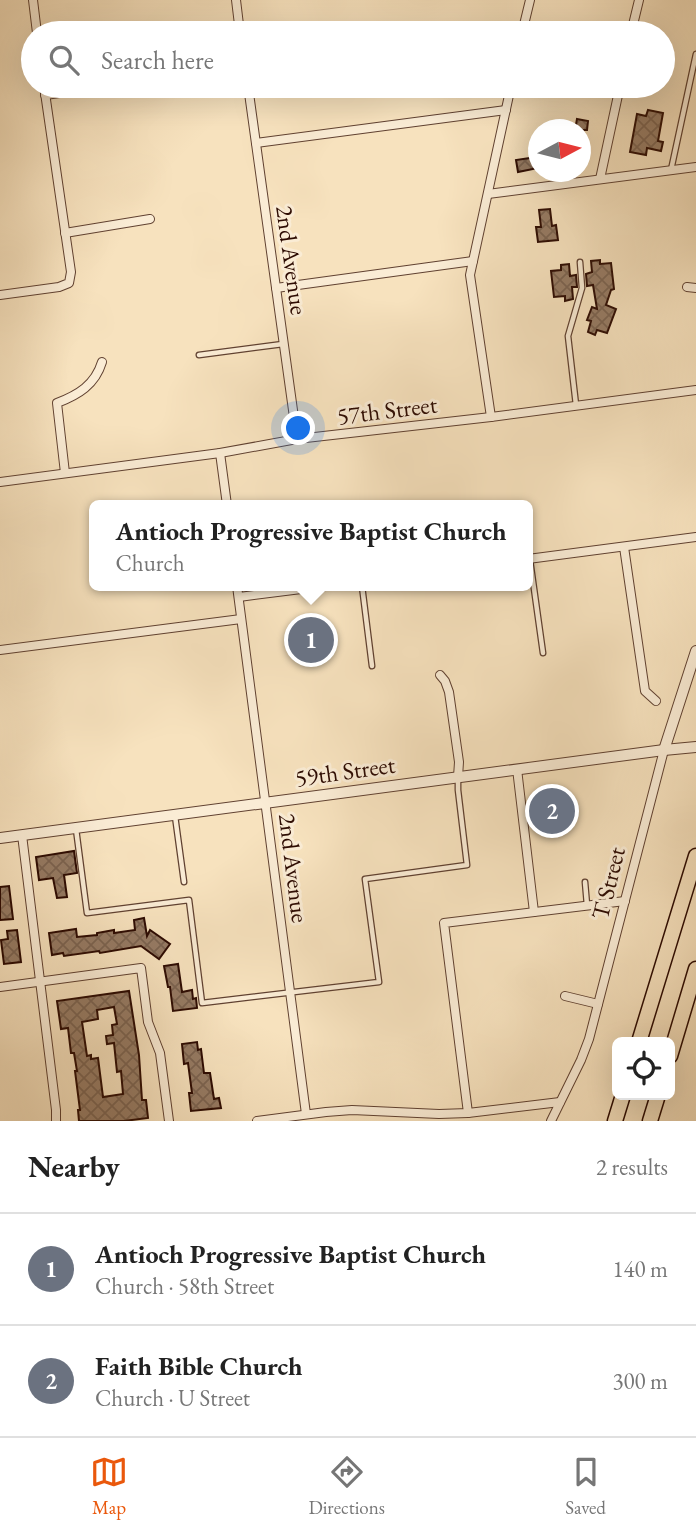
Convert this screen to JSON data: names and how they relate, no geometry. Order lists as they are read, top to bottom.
{
  "streets": {
    "street": [
      "2nd Avenue",
      "57th Street",
      "59th Street",
      "T Street"
    ]
  },
  "crossings": [
    ["2nd Avenue", "57th Street"],
    ["2nd Avenue", "59th Street"],
    ["59th Street", "T Street"]
  ],
  "north": "right",
  "page": {
    "search": "Search here",
    "popup": ["Antioch Progressive Baptist Church", "Church"],
    "pins": ["1", "2"],
    "heading": ["Nearby", "2 results"],
    "list": [
      {
        "mark": "1",
        "name": "Antioch Progressive Baptist Church",
        "note": "Church · 58th Street",
        "value": "140 m"
      },
      {
        "mark": "2",
        "name": "Faith Bible Church",
        "note": "Church · U Street",
        "value": "300 m"
      }
    ],
    "nav": ["Map", "Directions", "Saved"]
  }
}
